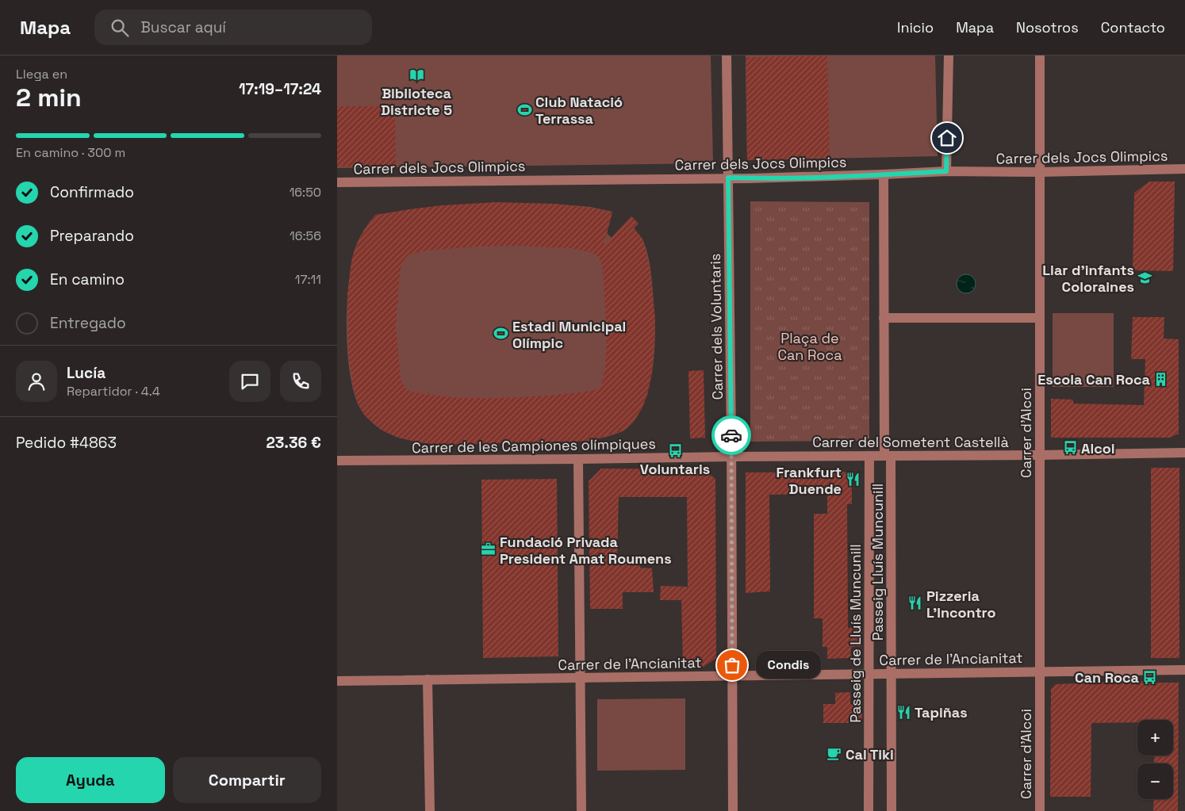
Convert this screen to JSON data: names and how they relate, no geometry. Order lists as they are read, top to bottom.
{
  "streets": {
    "street": [
      "Carrer dels Jocs Olimpics",
      "Carrer dels Voluntaris",
      "Carrer d'Alcoi",
      "Carrer del Sometent Castellà",
      "Carrer de les Campiones olímpiques",
      "Passeig Lluís Muncunill",
      "Passeig de Lluís Muncunill",
      "Carrer de l'Ancianitat"
    ]
  },
  "crossings": [
    ["Carrer dels Jocs Olimpics", "Carrer dels Voluntaris"],
    ["Carrer dels Jocs Olimpics", "Carrer d'Alcoi"],
    ["Carrer dels Voluntaris", "Carrer del Sometent Castellà"],
    ["Carrer dels Voluntaris", "Carrer de les Campiones olímpiques"],
    ["Carrer dels Voluntaris", "Carrer de l'Ancianitat"],
    ["Carrer d'Alcoi", "Carrer del Sometent Castellà"],
    ["Carrer d'Alcoi", "Carrer de l'Ancianitat"],
    ["Carrer del Sometent Castellà", "Carrer de les Campiones olímpiques"],
    ["Carrer del Sometent Castellà", "Passeig Lluís Muncunill"],
    ["Carrer del Sometent Castellà", "Passeig de Lluís Muncunill"],
    ["Passeig Lluís Muncunill", "Carrer de l'Ancianitat"],
    ["Passeig de Lluís Muncunill", "Carrer de l'Ancianitat"]
  ],
  "parks": ["Plaça de Can Roca"],
  "places": {
    "library": ["Biblioteca Districte 5"],
    "sports": ["Club Natació Terrassa", "Estadi Municipal Olímpic"],
    "school or university": ["Llar d'infants Coloraines"],
    "building": ["Escola Can Roca"],
    "bus stop": ["Alcoi", "Voluntaris", "Can Roca"],
    "restaurant": ["Frankfurt Duende", "Pizzeria L'Incontro", "Tapiñas"],
    "office": ["Fundació Privada President Amat Roumens"],
    "other": ["Condis"],
    "cafe": ["Cal Tiki"]
  },
  "page": {
    "header": "Mapa",
    "search": "Buscar aquí",
    "nav": [
      "Inicio",
      "Mapa",
      "Nosotros",
      "Contacto"
    ],
    "heading": ["2 min", "Llega en", "17:19–17:24"],
    "panel": [
      "Lucía",
      "Repartidor · 4.4",
      "Pedido #4863",
      "23.36 €"
    ],
    "bar": "En camino · 300 m",
    "list": [
      ["Confirmado", "16:50"],
      ["Preparando", "16:56"],
      ["En camino", "17:11"],
      "Entregado"
    ],
    "bubble": "Condis",
    "map_buttons": ["+", "−"],
    "buttons": ["Ayuda", "Compartir"]
  }
}
